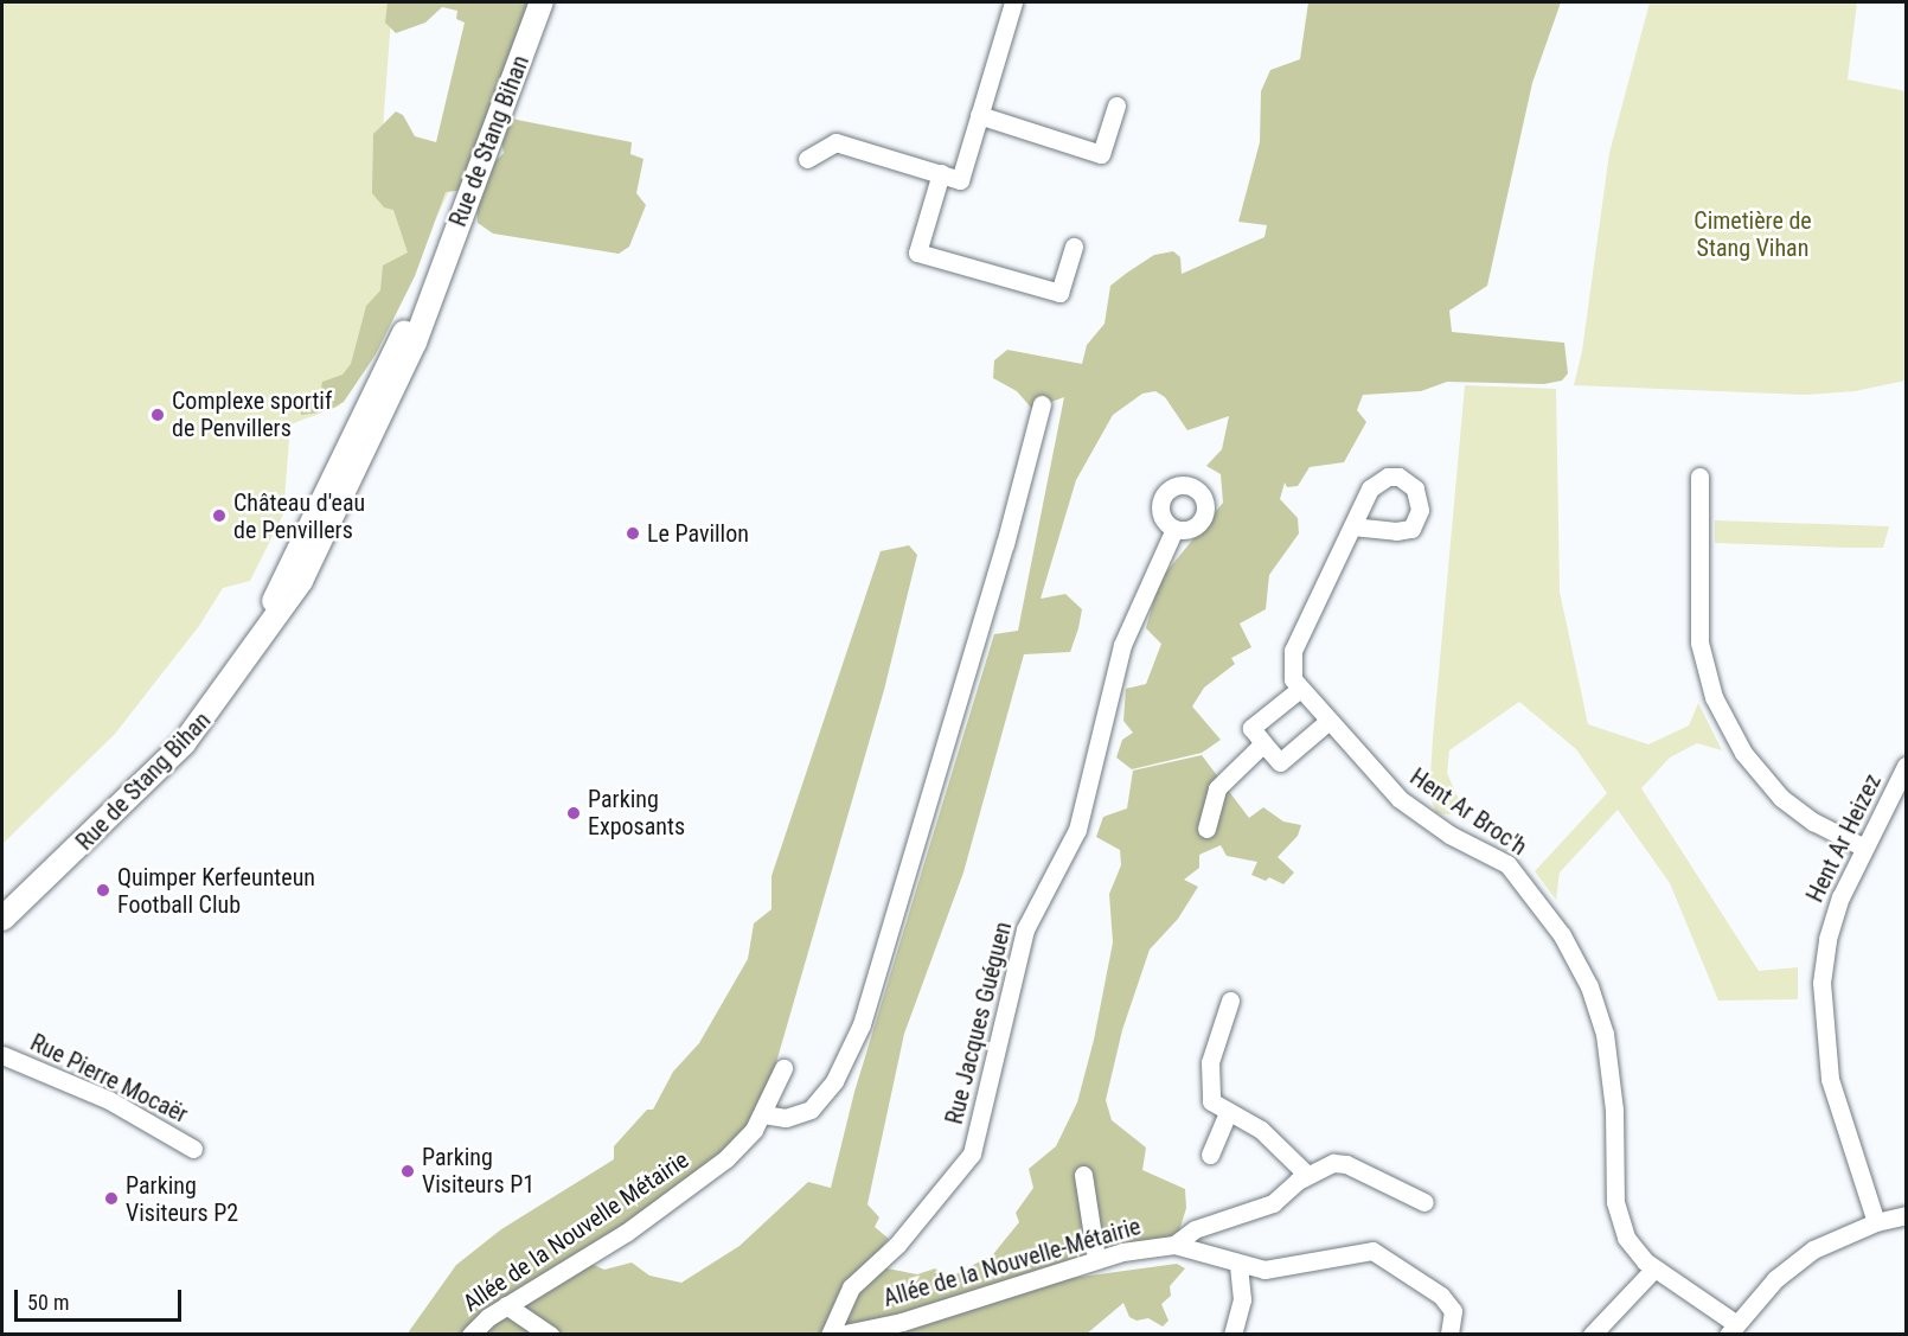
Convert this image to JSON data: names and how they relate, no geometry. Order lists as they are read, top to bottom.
{
  "streets": {
    "street": [
      "Rue de Stang Bihan",
      "Hent Ar Broc'h",
      "Hent Ar Heizez",
      "Rue Jacques Guéguen",
      "Rue Pierre Mocaër",
      "Allée de la Nouvelle Métairie",
      "Allée de la Nouvelle-Métairie"
    ]
  },
  "parks": ["Cimetière de Stang Vihan"],
  "places": [
    "Complexe sportif de Penvillers",
    "Château d'eau de Penvillers",
    "Le Pavillon",
    "Parking Exposants",
    "Quimper Kerfeunteun Football Club",
    "Parking Visiteurs P1",
    "Parking Visiteurs P2"
  ],
  "scale_bar": "50 m"
}
